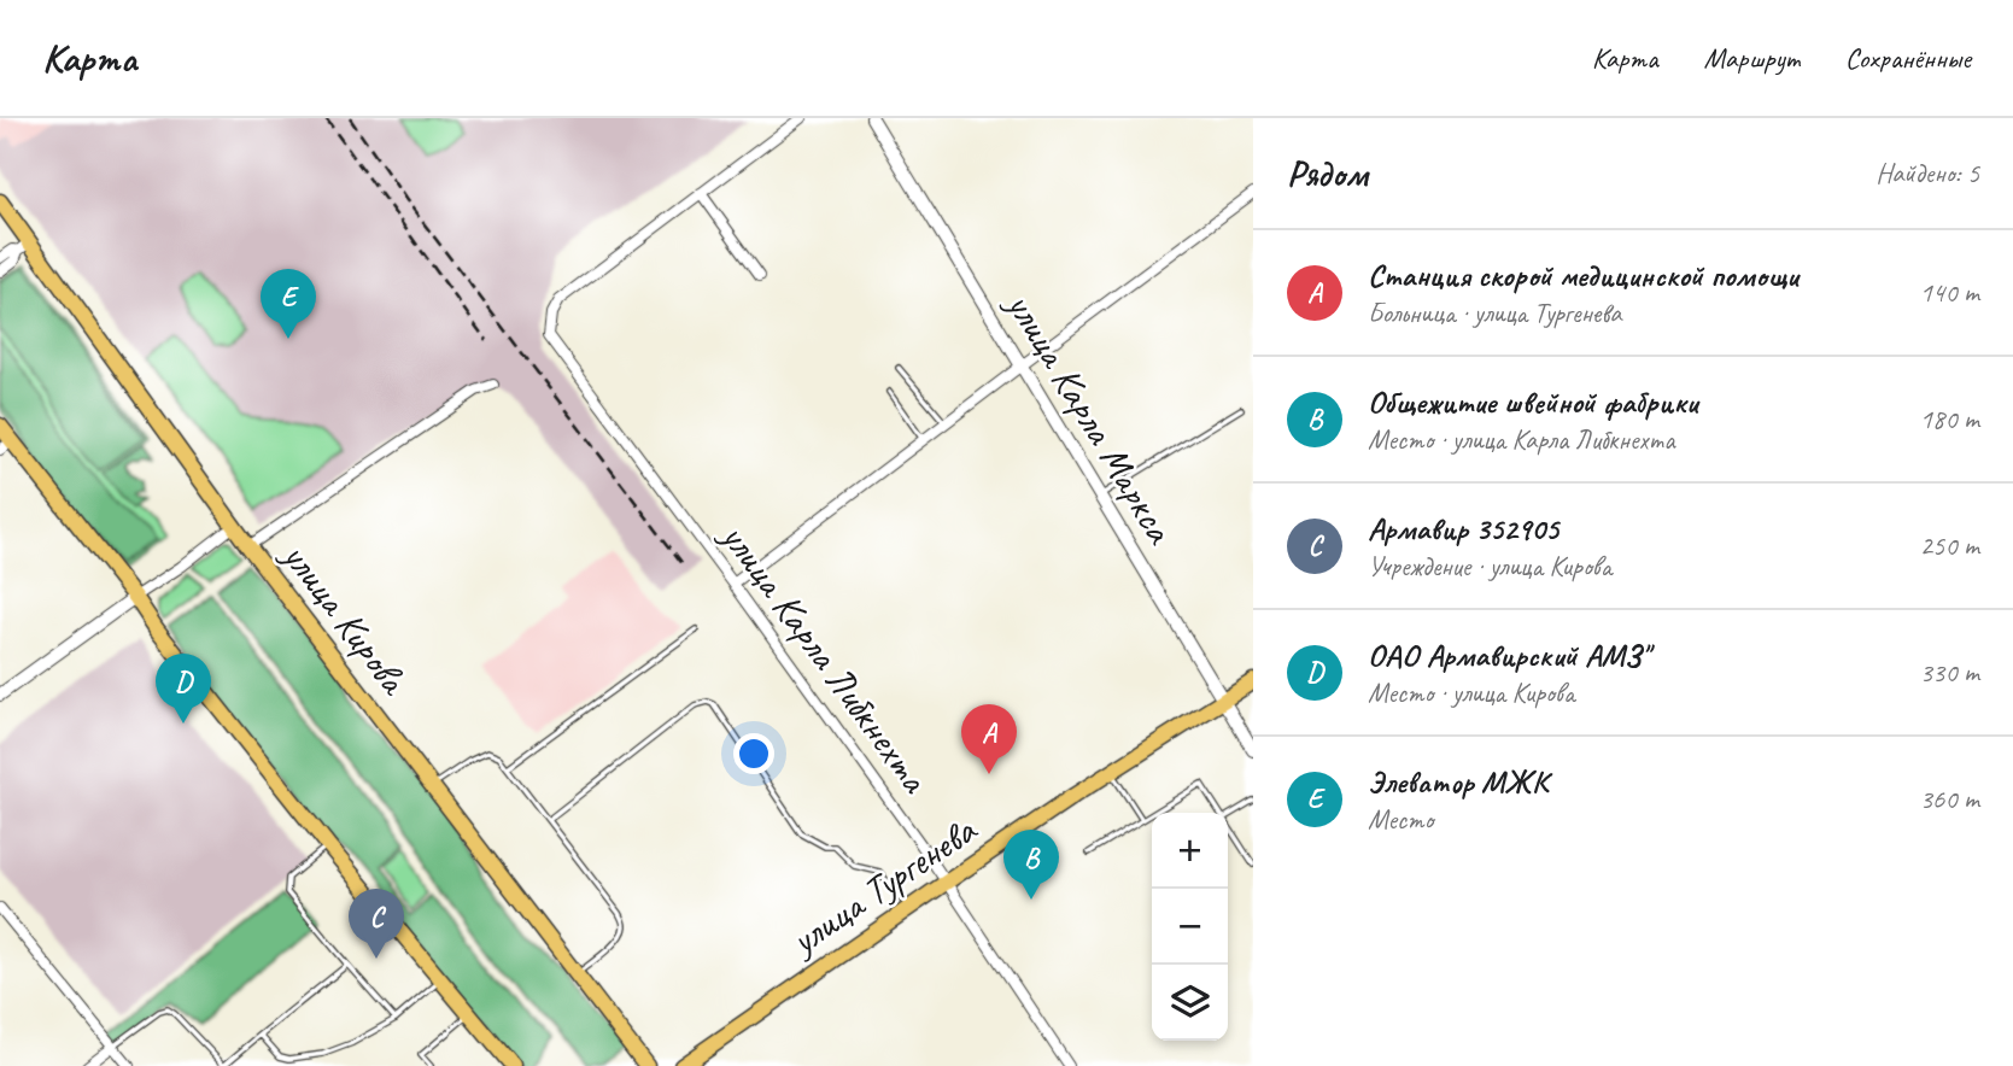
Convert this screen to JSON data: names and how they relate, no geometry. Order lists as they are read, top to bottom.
{
  "streets": {
    "main road": ["улица Кирова", "улица Тургенева"],
    "street": ["улица Карла Маркса", "улица Карла Либкнехта"]
  },
  "crossings": [
    ["улица Карла Маркса", "улица Тургенева"],
    ["улица Карла Либкнехта", "улица Тургенева"]
  ],
  "page": {
    "header": "Карта",
    "nav": ["Карта", "Маршрут", "Сохранённые"],
    "heading": ["Рядом", "Найдено: 5"],
    "list": [
      {
        "mark": "A",
        "name": "Станция скорой медицинской помощи",
        "note": "Больница · улица Тургенева",
        "value": "140 m"
      },
      {
        "mark": "B",
        "name": "Общежитие швейной фабрики",
        "note": "Место · улица Карла Либкнехта",
        "value": "180 m"
      },
      {
        "mark": "C",
        "name": "Армавир 352905",
        "note": "Учреждение · улица Кирова",
        "value": "250 m"
      },
      {
        "mark": "D",
        "name": "ОАО Армавирский АМЗ\"",
        "note": "Место · улица Кирова",
        "value": "330 m"
      },
      {
        "mark": "E",
        "name": "Элеватор МЖК",
        "note": "Место",
        "value": "360 m"
      }
    ],
    "pins": [
      "E",
      "D",
      "A",
      "B",
      "C"
    ],
    "map_buttons": ["+", "−"]
  }
}
